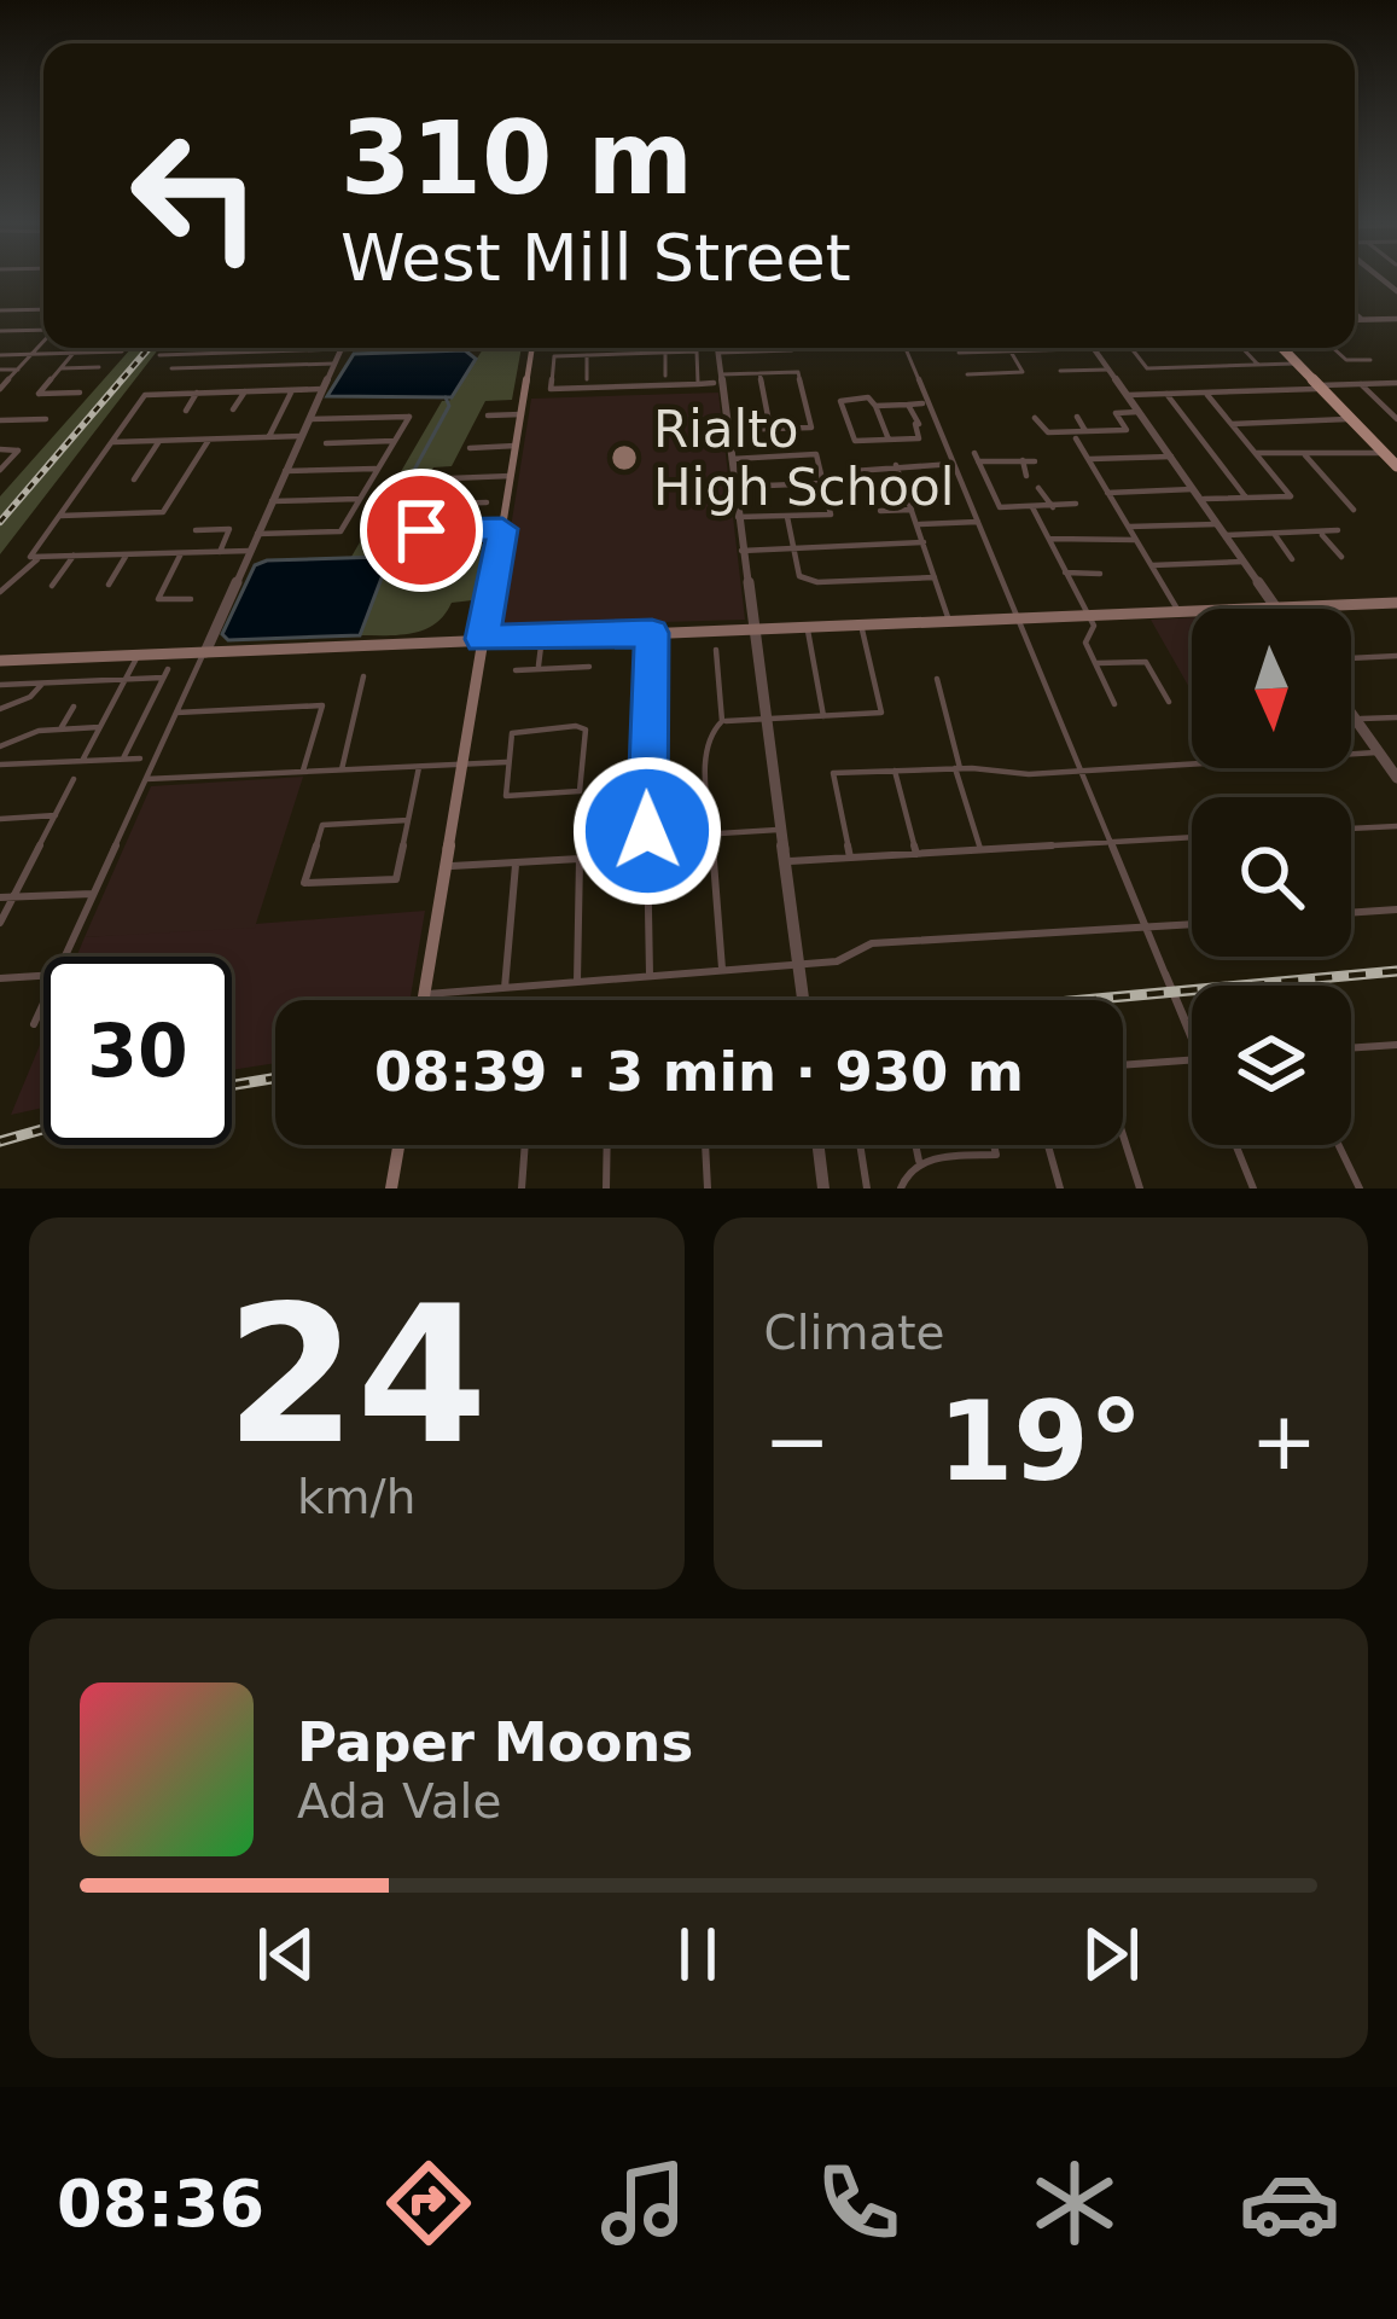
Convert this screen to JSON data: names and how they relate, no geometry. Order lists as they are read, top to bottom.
{
  "places": ["Rialto High School"],
  "north": "bottom",
  "page": {
    "turn": ["310 m", "West Mill Street"],
    "limit": "30",
    "trip": "08:39 · 3 min · 930 m",
    "tile": [
      ["24", "km/h"],
      "Climate"
    ],
    "heat": ["−", "19°", "+"],
    "song": ["Paper Moons", "Ada Vale"],
    "tabs": "08:36"
  }
}
